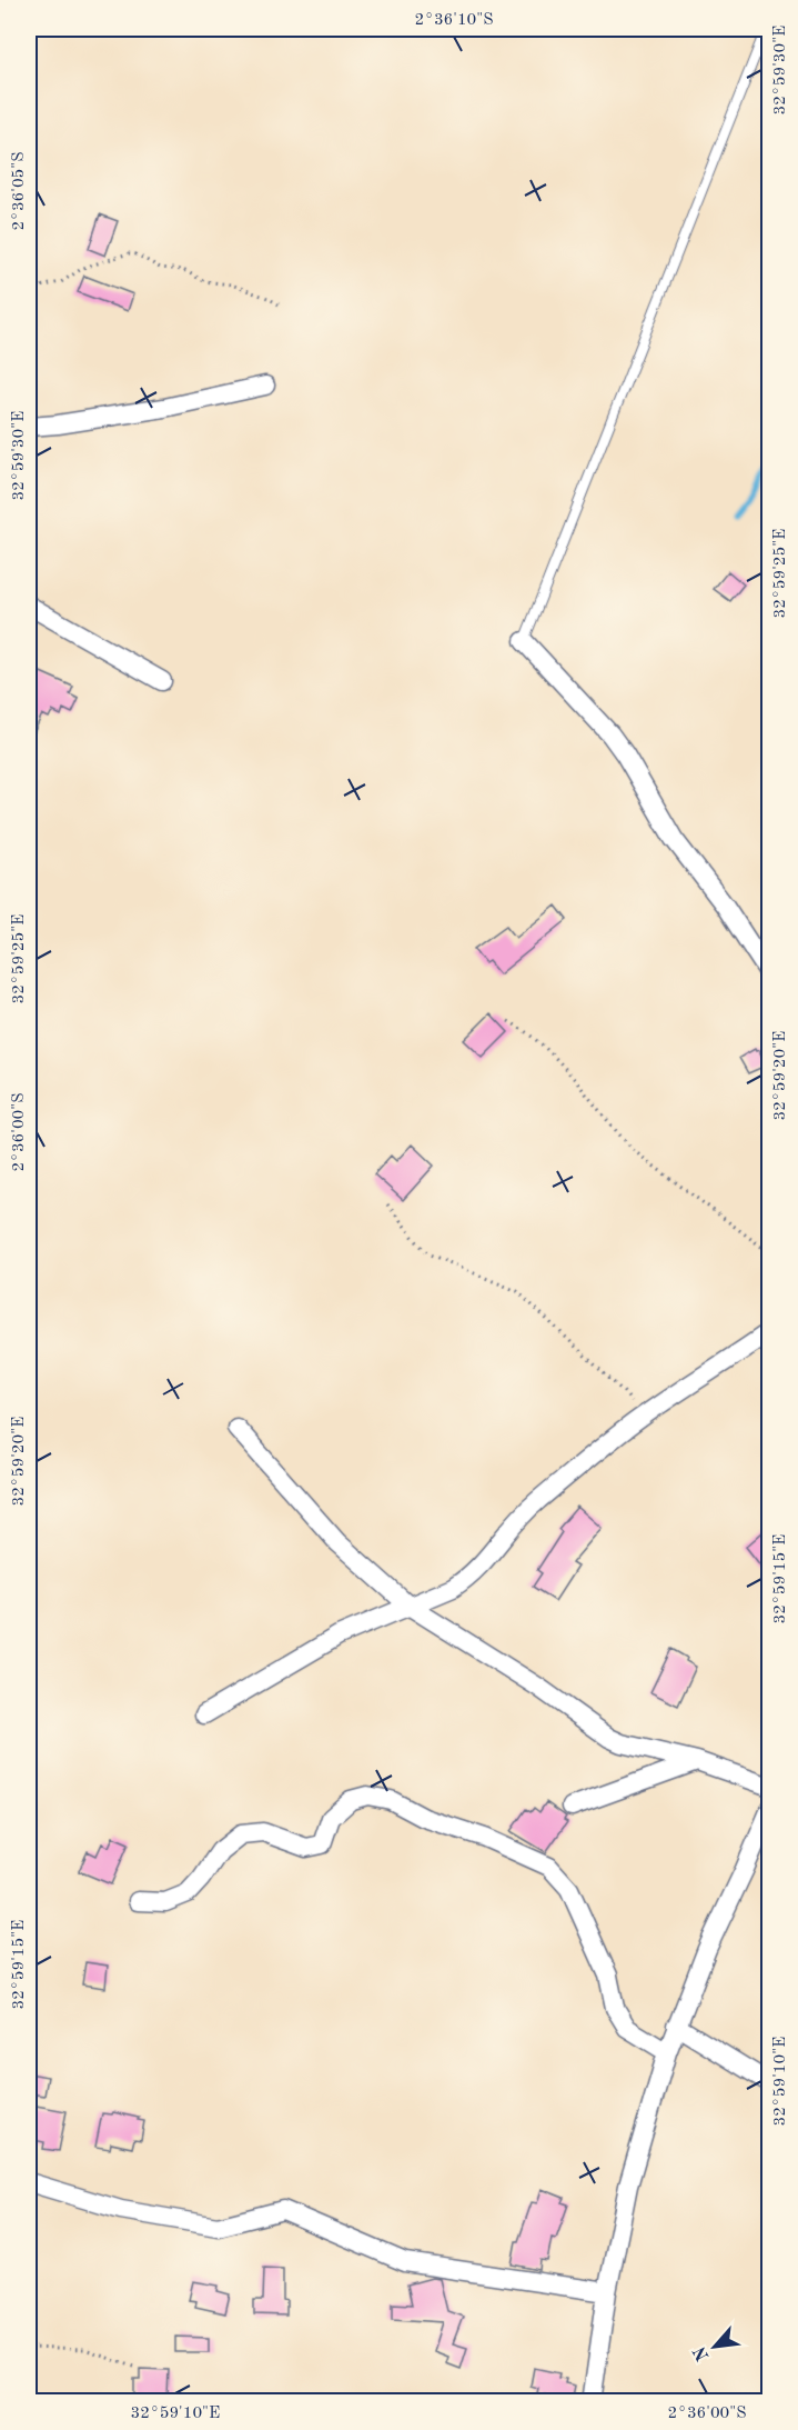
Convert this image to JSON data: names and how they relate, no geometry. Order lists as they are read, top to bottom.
{
  "north": "bottom left",
  "coordinates": [
    "2°36'10\"S",
    "32°59'30\"E",
    "2°36'05\"S",
    "32°59'25\"E",
    "32°59'20\"E",
    "2°36'00\"S",
    "32°59'15\"E",
    "32°59'10\"E"
  ]
}
